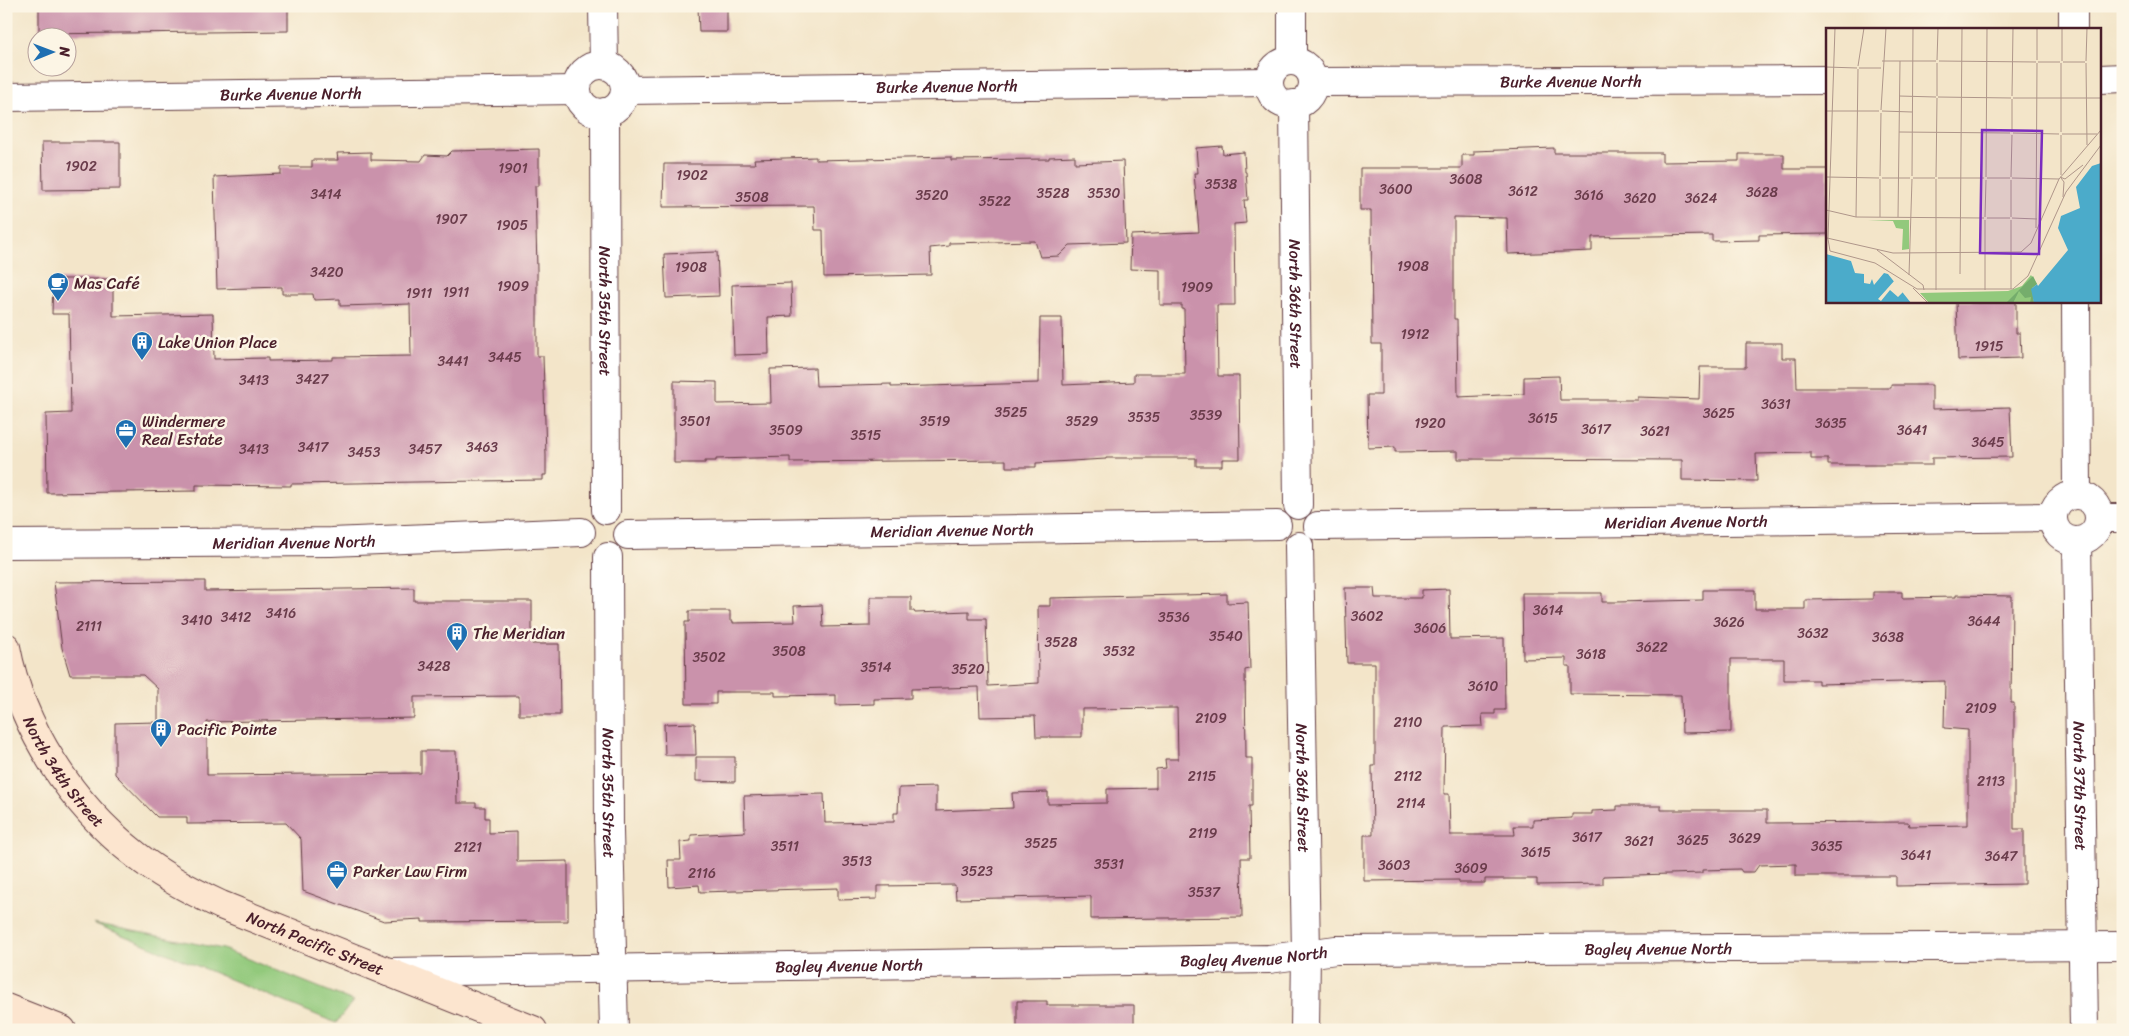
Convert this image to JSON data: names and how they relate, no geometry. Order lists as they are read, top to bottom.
{
  "streets": {
    "street": [
      "Burke Avenue North",
      "North 36th Street",
      "North 35th Street",
      "Meridian Avenue North",
      "North 34th Street",
      "North 37th Street",
      "North Pacific Street",
      "Bagley Avenue North"
    ]
  },
  "crossings": [
    ["Burke Avenue North", "North 36th Street"],
    ["Burke Avenue North", "North 35th Street"],
    ["North 36th Street", "Meridian Avenue North"],
    ["North 36th Street", "Bagley Avenue North"],
    ["North 35th Street", "Meridian Avenue North"],
    ["North 35th Street", "Bagley Avenue North"],
    ["Meridian Avenue North", "North 37th Street"],
    ["North 34th Street", "North Pacific Street"],
    ["North 37th Street", "Bagley Avenue North"],
    ["North Pacific Street", "Bagley Avenue North"]
  ],
  "places": {
    "cafe": ["Mas Café"],
    "building": ["Lake Union Place", "The Meridian", "Pacific Pointe"],
    "office": ["Windermere Real Estate", "Parker Law Firm"]
  },
  "house_numbers": [
    "1902",
    "1901",
    "1902",
    "3608",
    "3538",
    "3600",
    "3612",
    "3628",
    "3528",
    "3530",
    "3414",
    "3520",
    "3616",
    "3508",
    "3620",
    "3624",
    "3522",
    "1907",
    "1905",
    "1908",
    "1908",
    "3420",
    "1909",
    "1909",
    "1911",
    "1911",
    "1912",
    "1915",
    "3445",
    "3441",
    "3427",
    "3413",
    "3631",
    "3525",
    "3625",
    "3539",
    "3535",
    "3615",
    "3501",
    "3519",
    "3529",
    "1920",
    "3635",
    "3617",
    "3509",
    "3641",
    "3621",
    "3515",
    "3645",
    "3417",
    "3463",
    "3413",
    "3457",
    "3453",
    "3614",
    "3416",
    "3602",
    "3412",
    "3536",
    "3410",
    "3644",
    "3626",
    "2111",
    "3606",
    "3632",
    "3540",
    "3638",
    "3528",
    "3622",
    "3508",
    "3532",
    "3618",
    "3502",
    "3428",
    "3514",
    "3520",
    "3610",
    "2109",
    "2109",
    "2110",
    "2115",
    "2112",
    "2113",
    "2114",
    "2119",
    "3617",
    "3629",
    "3625",
    "3621",
    "3525",
    "3511",
    "3635",
    "2121",
    "3615",
    "3641",
    "3647",
    "3513",
    "3531",
    "3603",
    "3609",
    "3523",
    "2116",
    "3537"
  ],
  "north": "right"
}
